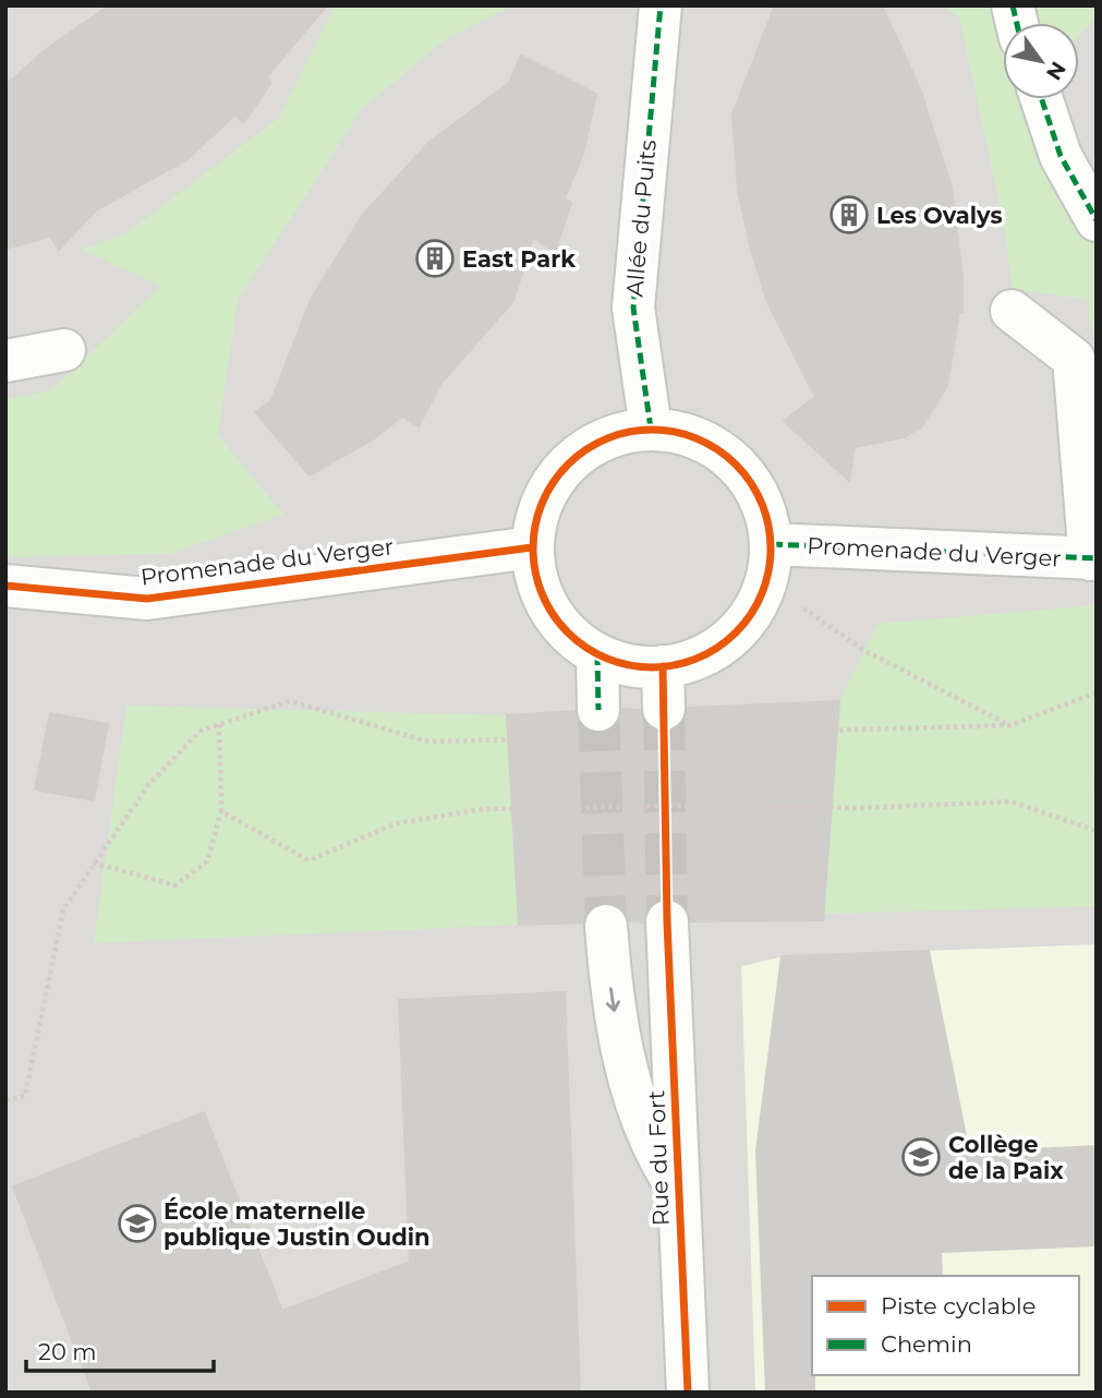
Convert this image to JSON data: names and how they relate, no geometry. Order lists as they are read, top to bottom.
{
  "streets": {
    "street": ["Allée du Puits", "Promenade du Verger", "Rue du Fort"]
  },
  "crossings": [
    ["Allée du Puits", "Promenade du Verger"]
  ],
  "places": {
    "building": ["Les Ovalys", "East Park"],
    "school or university": ["Collège de la Paix", "École maternelle publique Justin Oudin"]
  },
  "legend": ["Piste cyclable", "Chemin"],
  "scale_bar": "20 m",
  "north": "bottom right"
}
